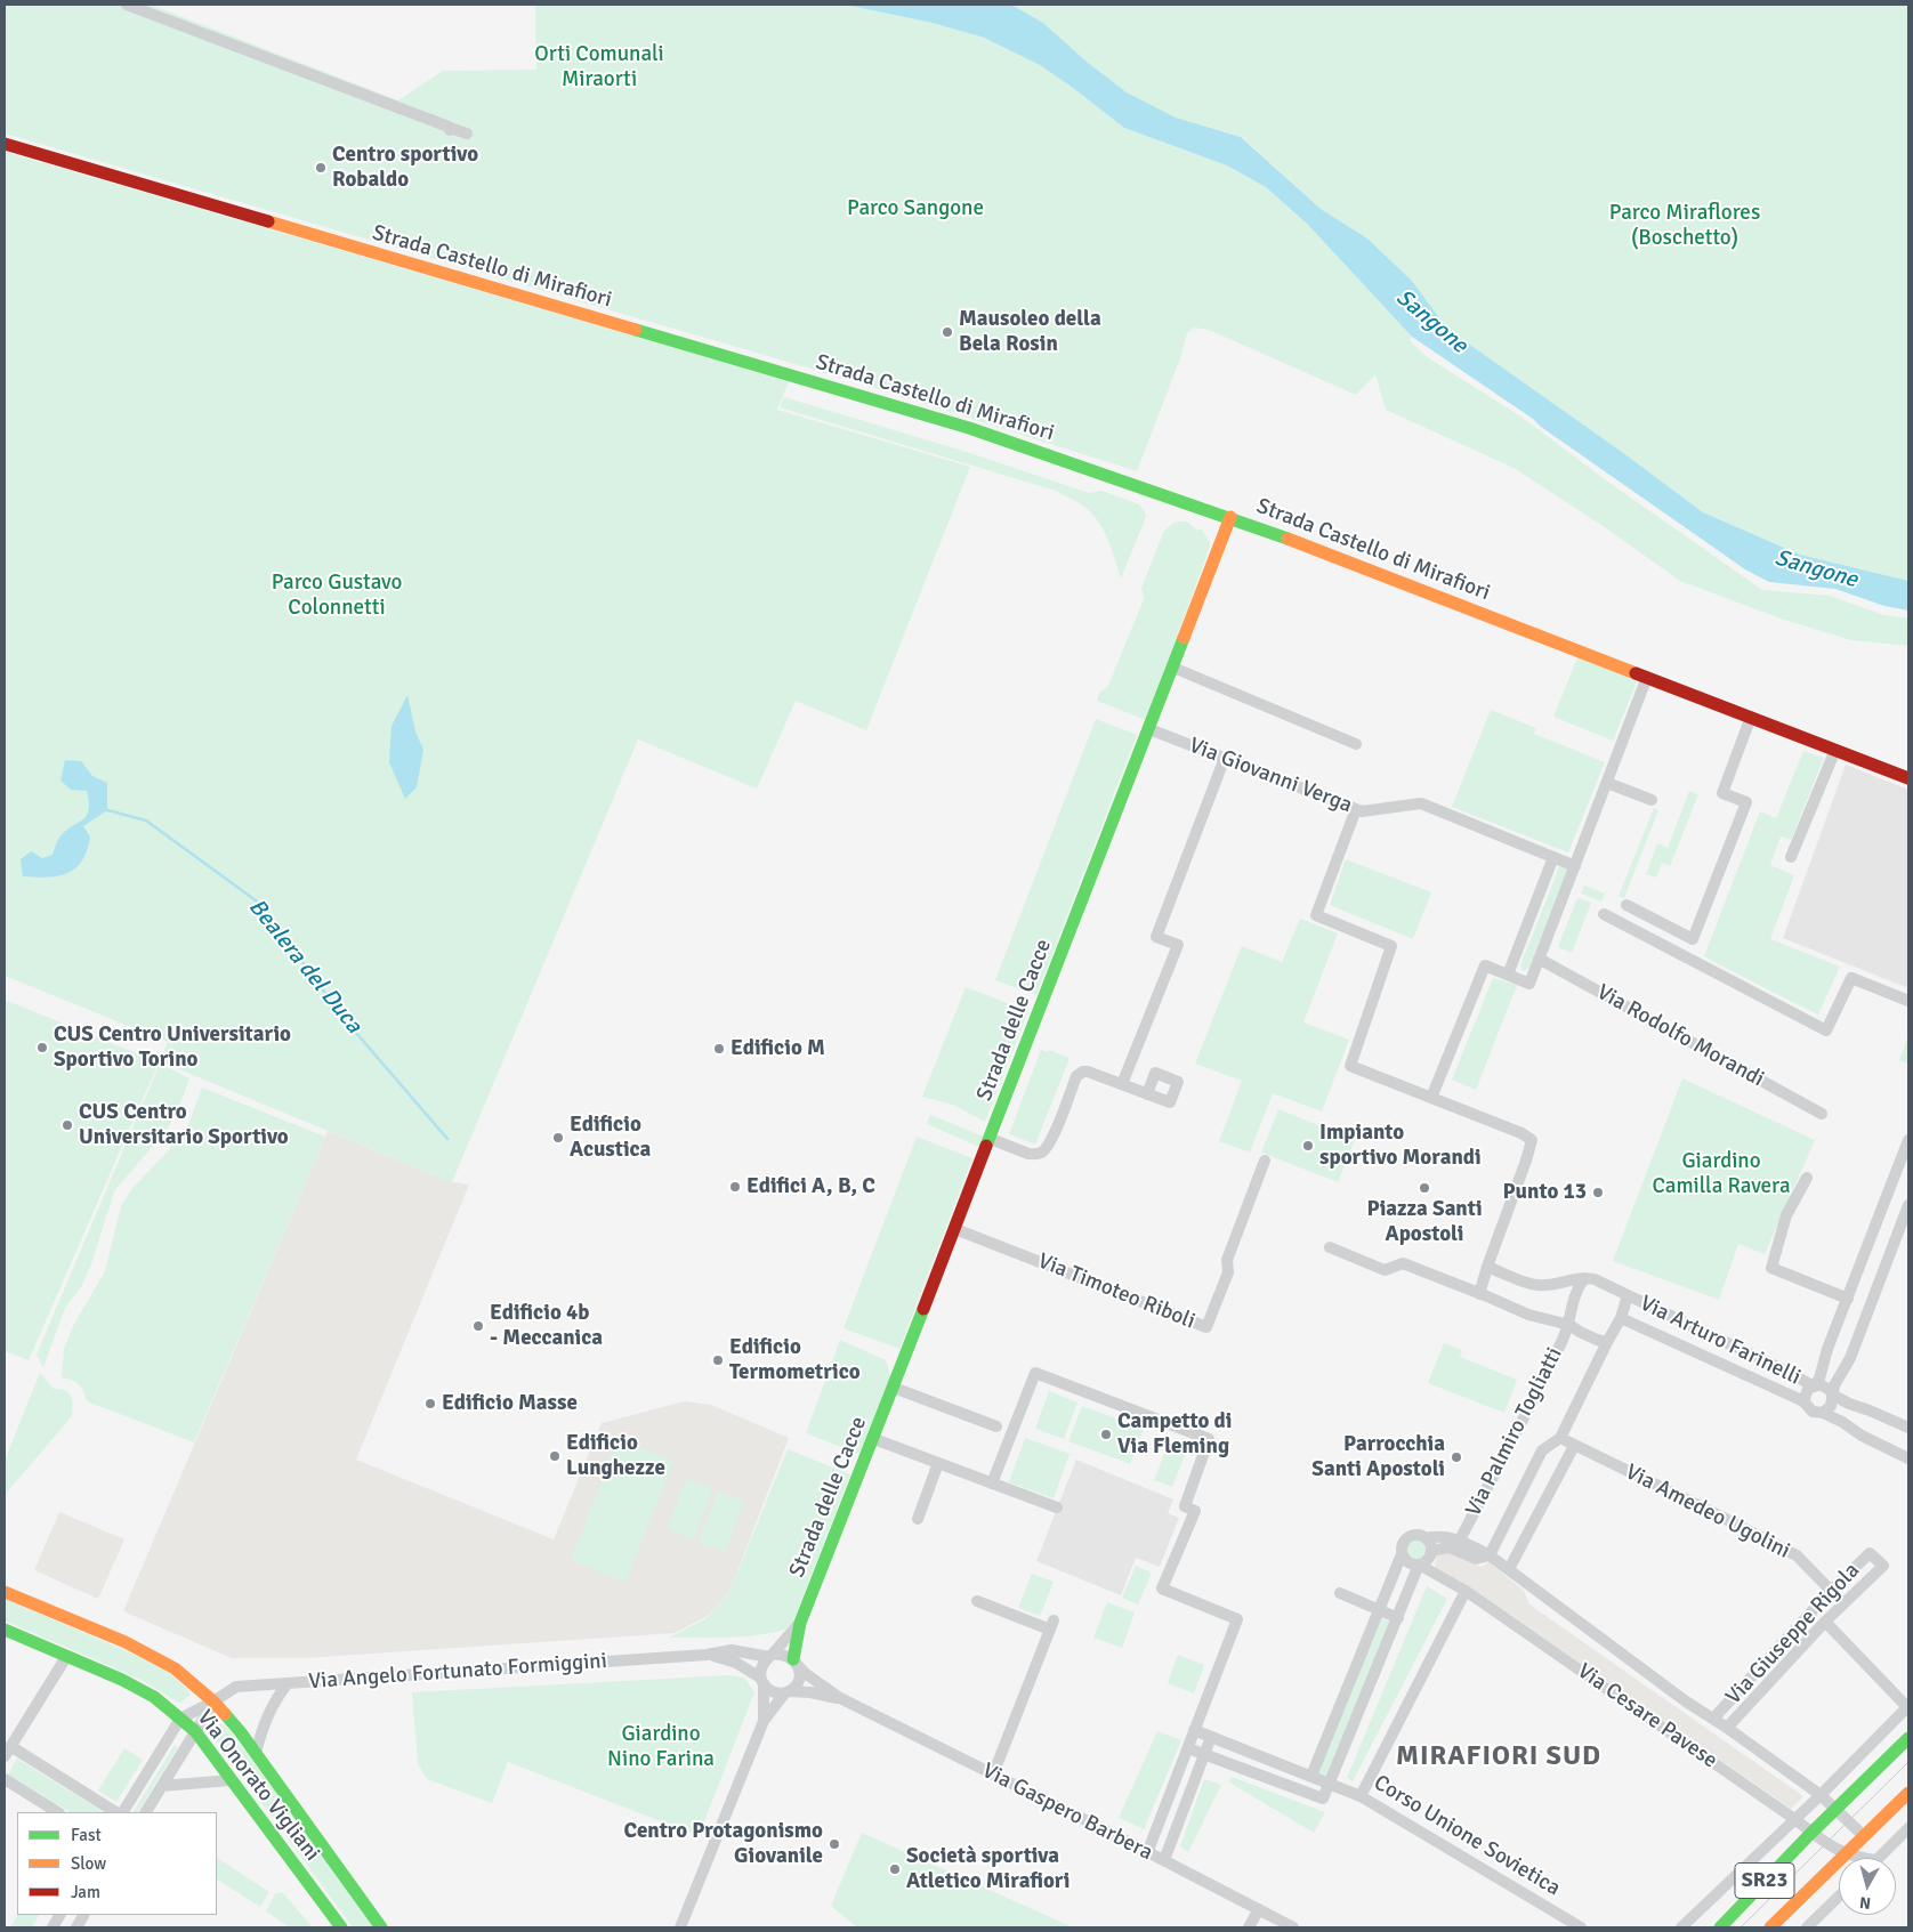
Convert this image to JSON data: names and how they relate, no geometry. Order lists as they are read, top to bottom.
{
  "streets": {
    "street": [
      "Strada Castello di Mirafiori",
      "Via Giovanni Verga",
      "Strada delle Cacce",
      "Via Rodolfo Morandi",
      "Via Timoteo Riboli",
      "Via Arturo Farinelli",
      "Via Palmiro Togliatti",
      "Via Amedeo Ugolini",
      "Via Giuseppe Rigola",
      "Via Angelo Fortunato Formiggini",
      "Via Cesare Pavese",
      "Via Onorato Vigliani",
      "Via Gaspero Barbera",
      "Corso Unione Sovietica",
      "SR23"
    ]
  },
  "crossings": [
    ["Strada Castello di Mirafiori", "Strada delle Cacce"],
    ["Via Giovanni Verga", "Strada delle Cacce"],
    ["Strada delle Cacce", "Via Timoteo Riboli"],
    ["Strada delle Cacce", "Via Angelo Fortunato Formiggini"],
    ["Strada delle Cacce", "Via Gaspero Barbera"],
    ["Via Arturo Farinelli", "Via Palmiro Togliatti"],
    ["Via Palmiro Togliatti", "Via Amedeo Ugolini"],
    ["Via Palmiro Togliatti", "Via Cesare Pavese"],
    ["Via Amedeo Ugolini", "Via Giuseppe Rigola"],
    ["Via Giuseppe Rigola", "Via Cesare Pavese"],
    ["Via Angelo Fortunato Formiggini", "Via Onorato Vigliani"],
    ["Via Angelo Fortunato Formiggini", "Via Gaspero Barbera"],
    ["Via Cesare Pavese", "SR23"]
  ],
  "districts": ["MIRAFIORI SUD"],
  "water": ["Sangone", "Bealera del Duca"],
  "parks": [
    "Orti Comunali Miraorti",
    "Parco Sangone",
    "Parco Miraflores (Boschetto)",
    "Parco Gustavo Colonnetti",
    "Giardino Camilla Ravera",
    "Giardino Nino Farina"
  ],
  "places": [
    "Centro sportivo Robaldo",
    "Mausoleo della Bela Rosin",
    "CUS Centro Universitario Sportivo Torino",
    "Edificio M",
    "CUS Centro Universitario Sportivo",
    "Edificio Acustica",
    "Impianto sportivo Morandi",
    "Edifici A, B, C",
    "Piazza Santi Apostoli",
    "Punto 13",
    "Edificio 4b - Meccanica",
    "Edificio Termometrico",
    "Edificio Masse",
    "Campetto di Via Fleming",
    "Edificio Lunghezze",
    "Parrocchia Santi Apostoli",
    "Centro Protagonismo Giovanile",
    "Società sportiva Atletico Mirafiori"
  ],
  "legend": ["Fast", "Slow", "Jam"],
  "north": "bottom"
}
